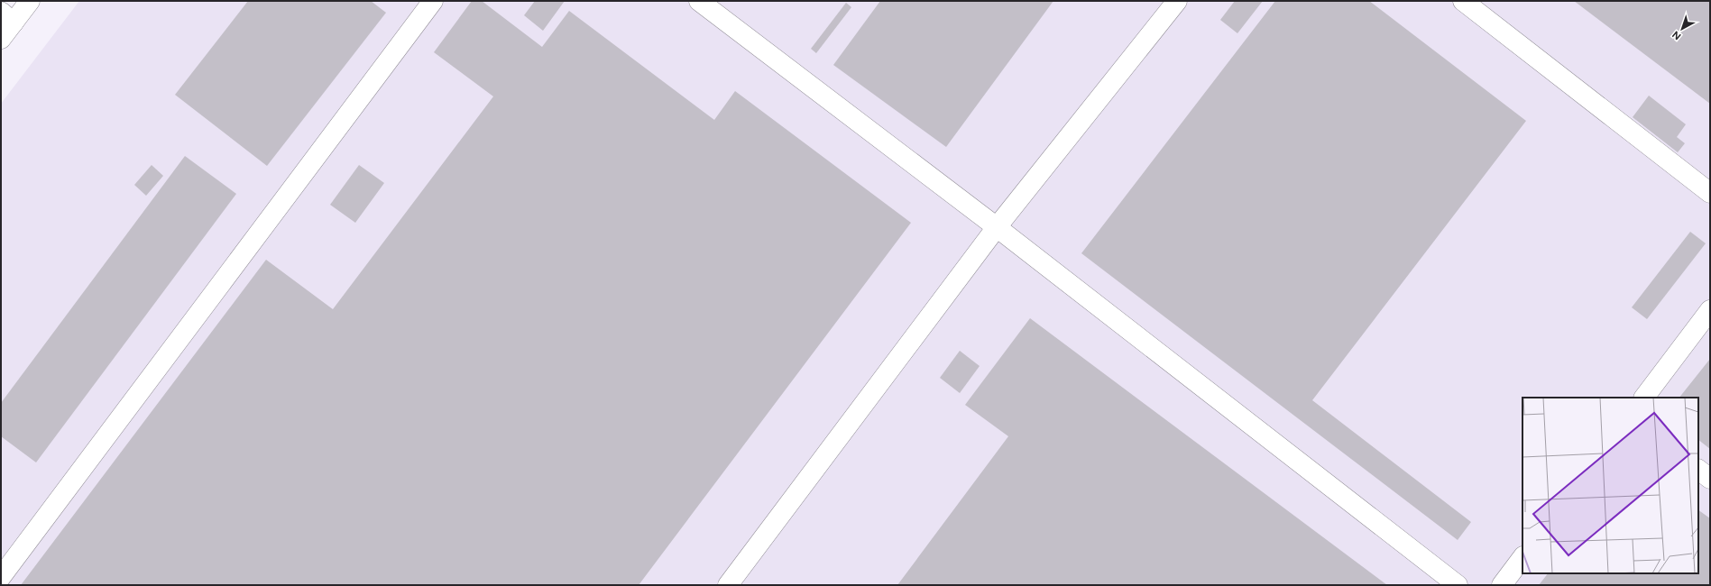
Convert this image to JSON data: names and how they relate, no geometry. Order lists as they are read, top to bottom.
{
  "north": "bottom left"
}
